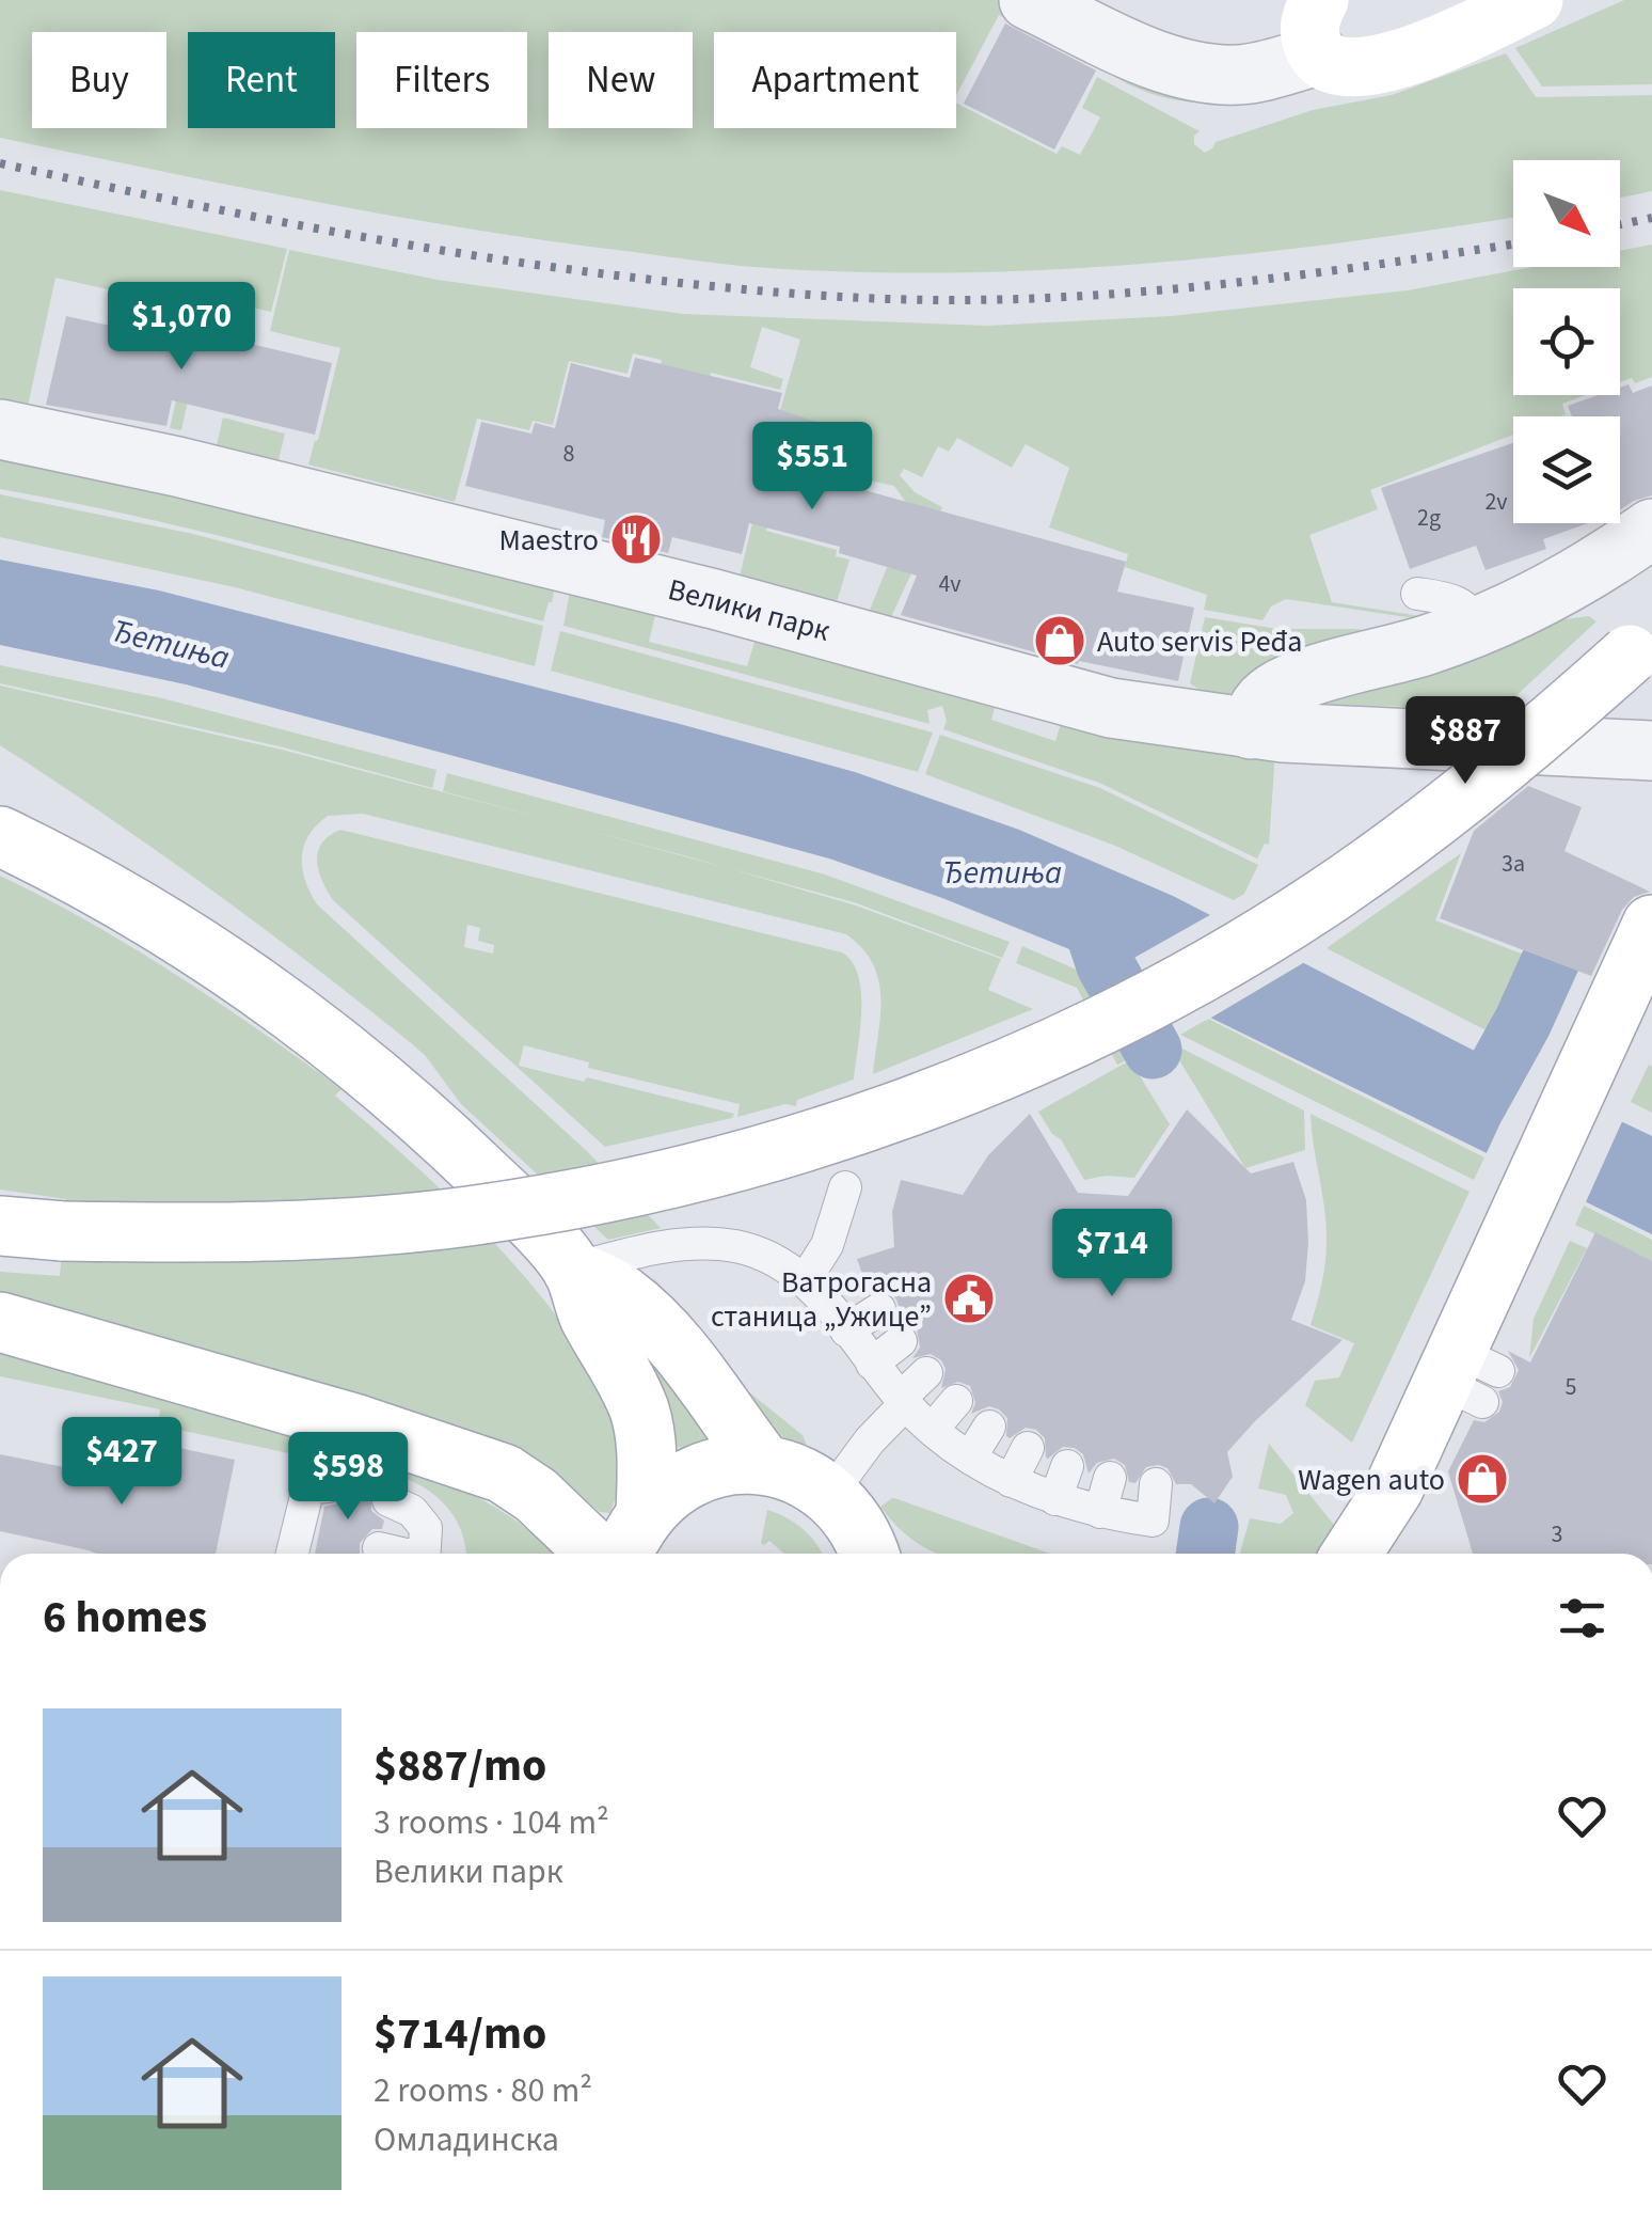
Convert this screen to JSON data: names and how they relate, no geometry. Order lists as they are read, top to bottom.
{
  "streets": {
    "street": ["Велики парк"]
  },
  "water": ["Ђетиња"],
  "places": {
    "restaurant": ["Maestro"],
    "shop": ["Auto servis Peđa", "Wagen auto"],
    "public building": ["Ватрогасна станица „Ужице”"]
  },
  "house_numbers": [
    "8",
    "2v",
    "2g",
    "4v",
    "3a",
    "5",
    "3"
  ],
  "north": "bottom right",
  "page": {
    "chip": [
      "Buy",
      "Rent",
      "Filters",
      "New",
      "Apartment"
    ],
    "price": [
      "$1,070",
      "$551",
      "$887",
      "$714",
      "$427",
      "$598"
    ],
    "heading": "6 homes",
    "list": [
      {
        "name": "$887/mo",
        "note": "3 rooms · 104 m² · Велики парк"
      },
      {
        "name": "$714/mo",
        "note": "2 rooms · 80 m² · Омладинска"
      }
    ]
  }
}
